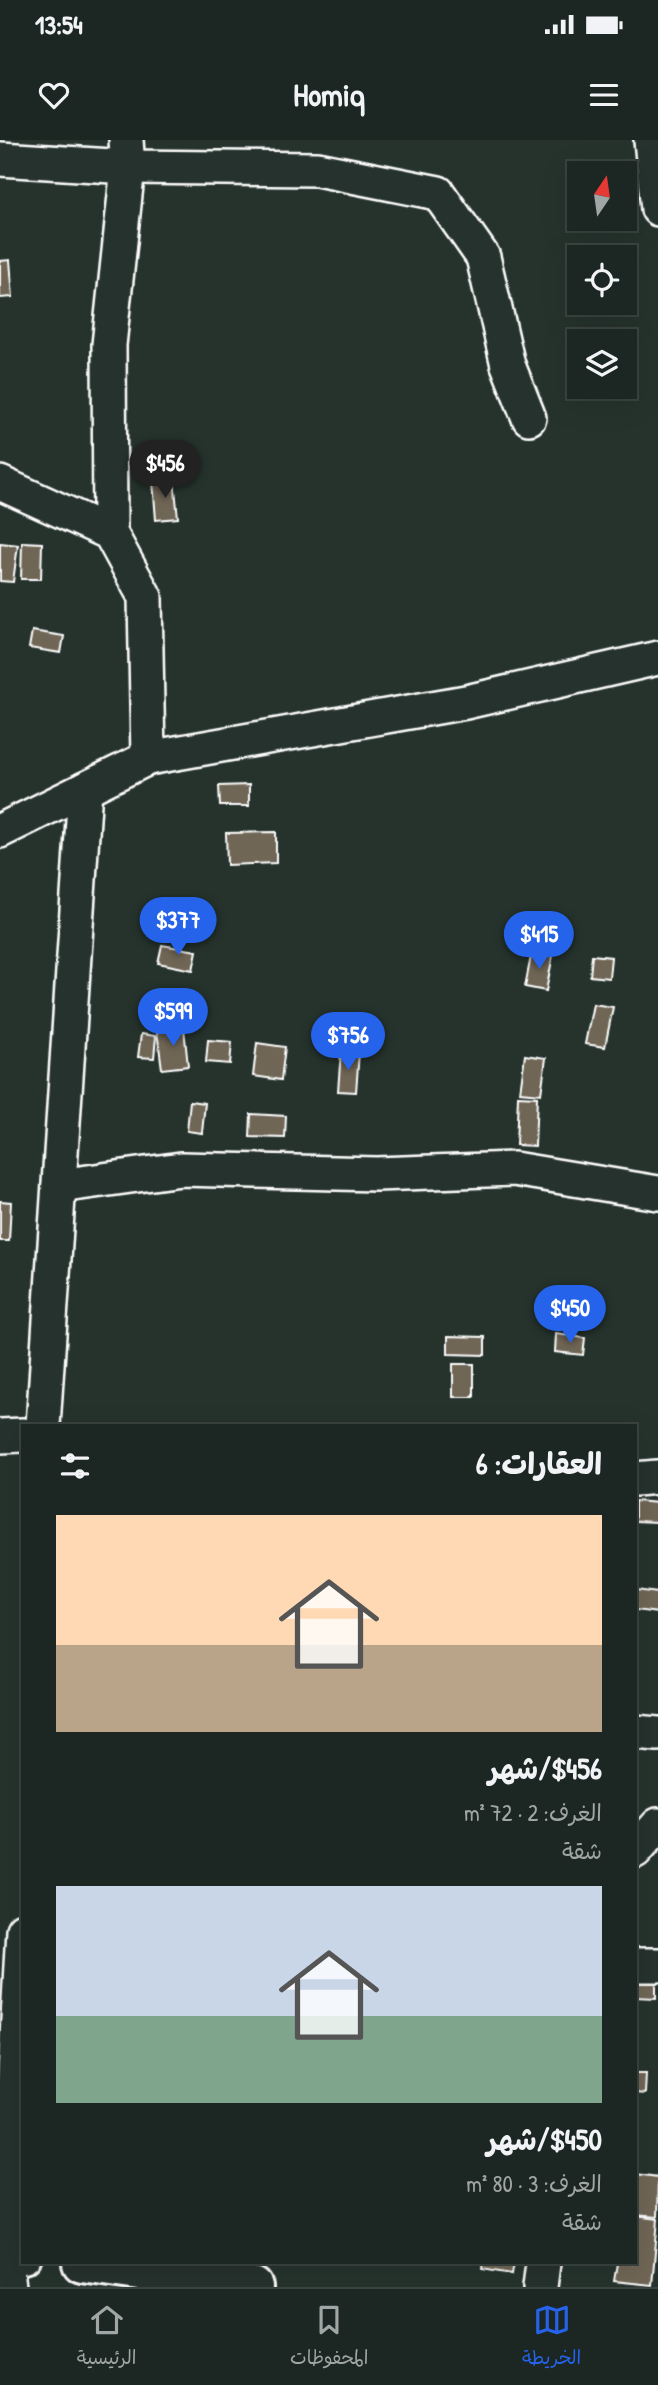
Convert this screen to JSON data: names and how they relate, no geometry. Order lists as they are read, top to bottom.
{
  "north": "top",
  "page": {
    "status": "13:54",
    "header": "Homiq",
    "price": [
      "$456",
      "$377",
      "$415",
      "$599",
      "$756",
      "$450"
    ],
    "heading": "العقارات: 6",
    "list": [
      {
        "name": "$456/شهر",
        "note": "الغرف: 2 · 72 m² · شقة"
      },
      {
        "name": "$450/شهر",
        "note": "الغرف: 3 · 80 m² · شقة"
      }
    ],
    "tabs": ["الخريطة", "المحفوظات", "الرئيسية"]
  }
}
